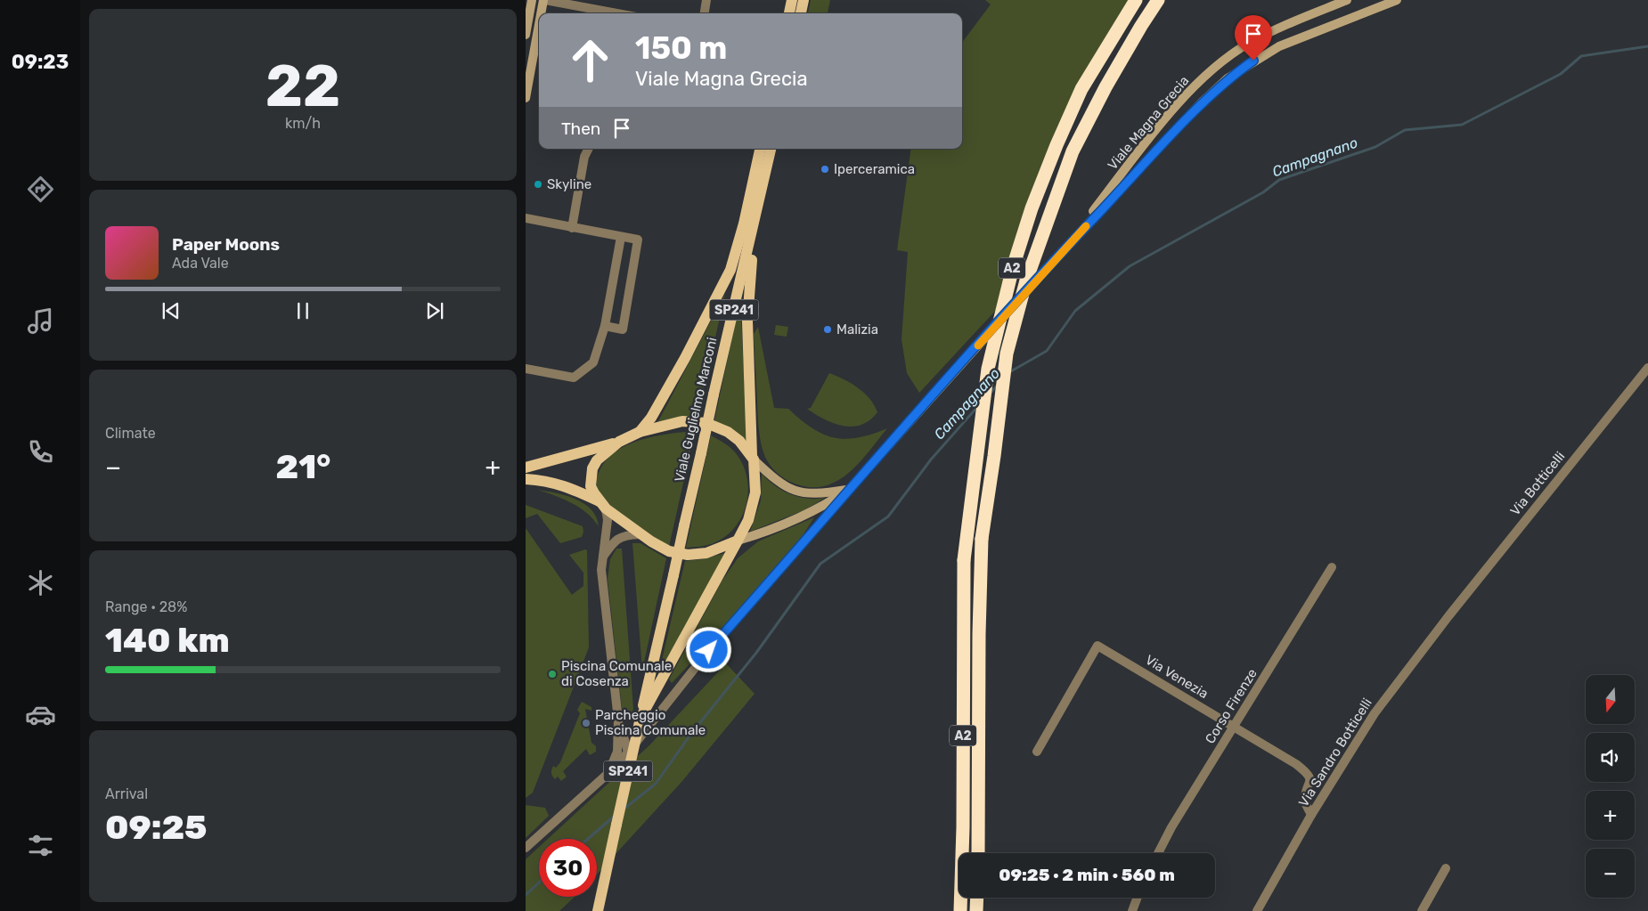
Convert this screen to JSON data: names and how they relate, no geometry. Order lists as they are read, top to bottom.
{
  "streets": {
    "highway": ["A2"],
    "main road": ["SP241", "Viale Guglielmo Marconi"],
    "street": [
      "Viale Magna Grecia",
      "Via Botticelli",
      "Via Venezia",
      "Corso Firenze",
      "Via Sandro Botticelli"
    ]
  },
  "crossings": [
    ["Viale Magna Grecia", "Viale Guglielmo Marconi"],
    ["SP241", "Viale Guglielmo Marconi"],
    ["Via Botticelli", "Via Sandro Botticelli"],
    ["Via Venezia", "Corso Firenze"],
    ["Via Venezia", "Via Sandro Botticelli"]
  ],
  "water": ["Campagnano"],
  "places": [
    "Iperceramica",
    "Skyline",
    "Malizia",
    "Piscina Comunale di Cosenza",
    "Parcheggio Piscina Comunale"
  ],
  "north": "bottom",
  "page": {
    "tabs": "09:23",
    "tile": [
      ["22", "km/h"],
      "Climate",
      ["Range · 28%", "140 km"],
      ["Arrival", "09:25"]
    ],
    "turn": ["150 m", "Viale Magna Grecia"],
    "then": "Then",
    "song": ["Paper Moons", "Ada Vale"],
    "heat": ["−", "21°", "+"],
    "map_buttons": ["+", "−"],
    "limit": "30",
    "trip": "09:25 · 2 min · 560 m"
  }
}
